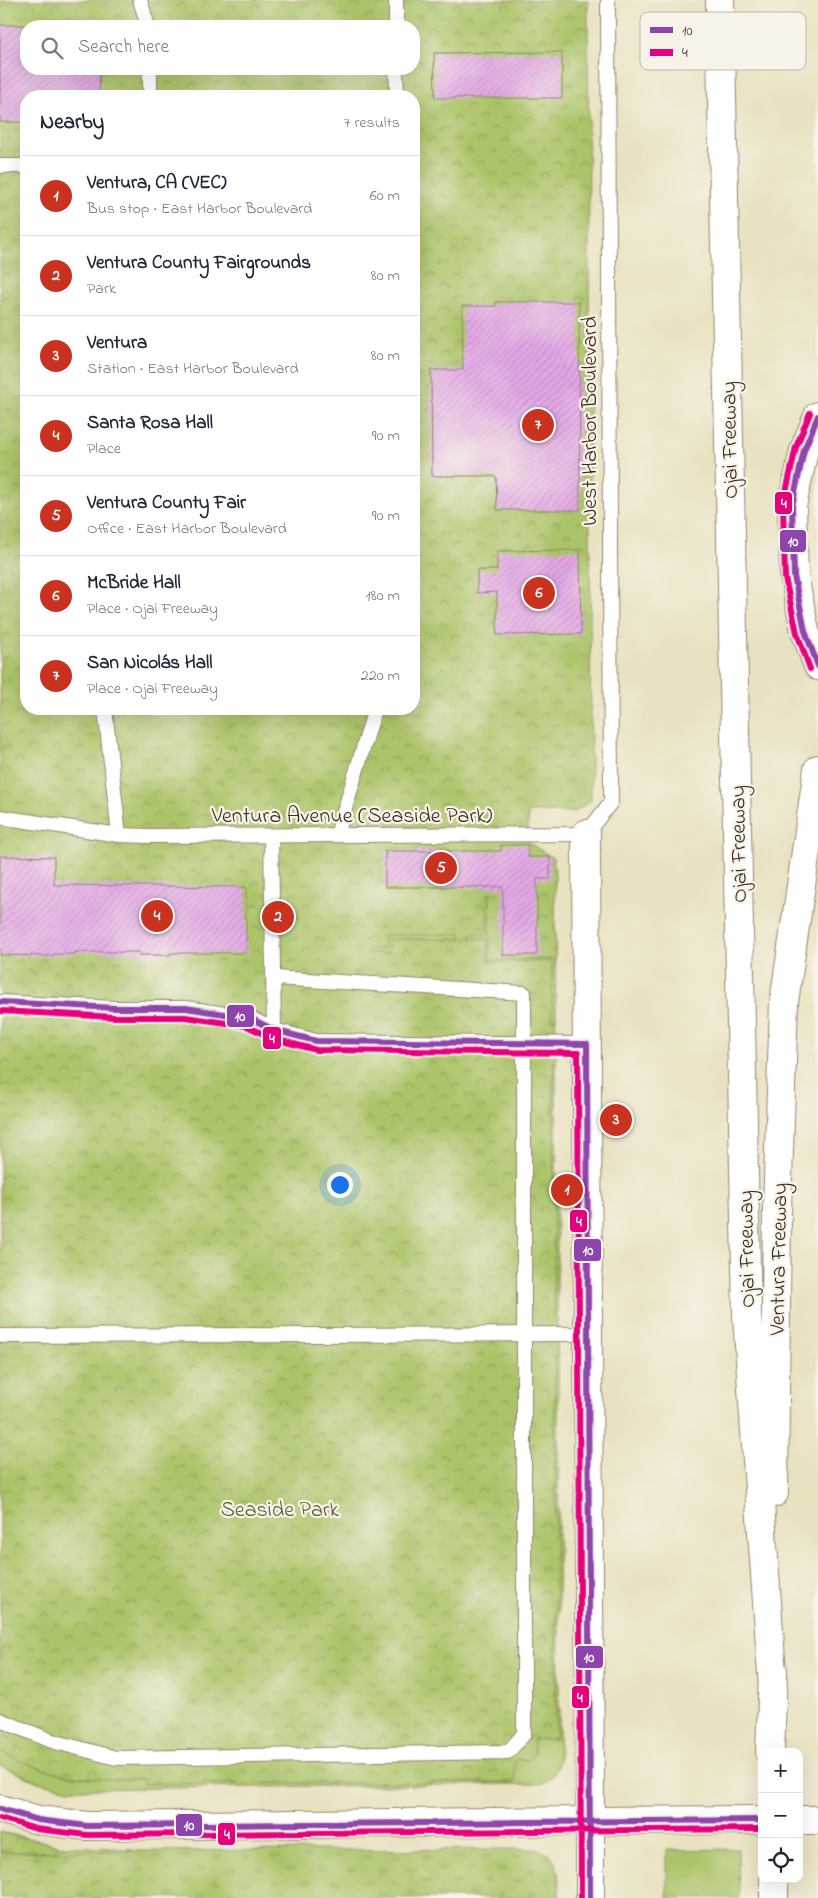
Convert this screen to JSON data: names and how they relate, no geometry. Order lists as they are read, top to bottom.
{
  "streets": {
    "main road": ["Ojai Freeway", "Ventura Freeway"],
    "lane": ["West Harbor Boulevard", "Ventura Avenue (Seaside Park)"]
  },
  "crossings": [
    ["West Harbor Boulevard", "Ventura Avenue (Seaside Park)"],
    ["Ojai Freeway", "Ventura Freeway"]
  ],
  "parks": ["Seaside Park"],
  "lines": ["transit line 4", "transit line 10"],
  "legend": ["10", "4"],
  "page": {
    "search": "Search here",
    "heading": ["Nearby", "7 results"],
    "list": [
      {
        "mark": "1",
        "name": "Ventura, CA (VEC)",
        "note": "Bus stop · East Harbor Boulevard",
        "value": "60 m"
      },
      {
        "mark": "2",
        "name": "Ventura County Fairgrounds",
        "note": "Park",
        "value": "80 m"
      },
      {
        "mark": "3",
        "name": "Ventura",
        "note": "Station · East Harbor Boulevard",
        "value": "80 m"
      },
      {
        "mark": "4",
        "name": "Santa Rosa Hall",
        "note": "Place",
        "value": "90 m"
      },
      {
        "mark": "5",
        "name": "Ventura County Fair",
        "note": "Office · East Harbor Boulevard",
        "value": "90 m"
      },
      {
        "mark": "6",
        "name": "McBride Hall",
        "note": "Place · Ojai Freeway",
        "value": "180 m"
      },
      {
        "mark": "7",
        "name": "San Nicolás Hall",
        "note": "Place · Ojai Freeway",
        "value": "220 m"
      }
    ],
    "pins": [
      "7",
      "6",
      "5",
      "4",
      "2",
      "3",
      "1"
    ],
    "map_buttons": ["+", "−"]
  }
}
